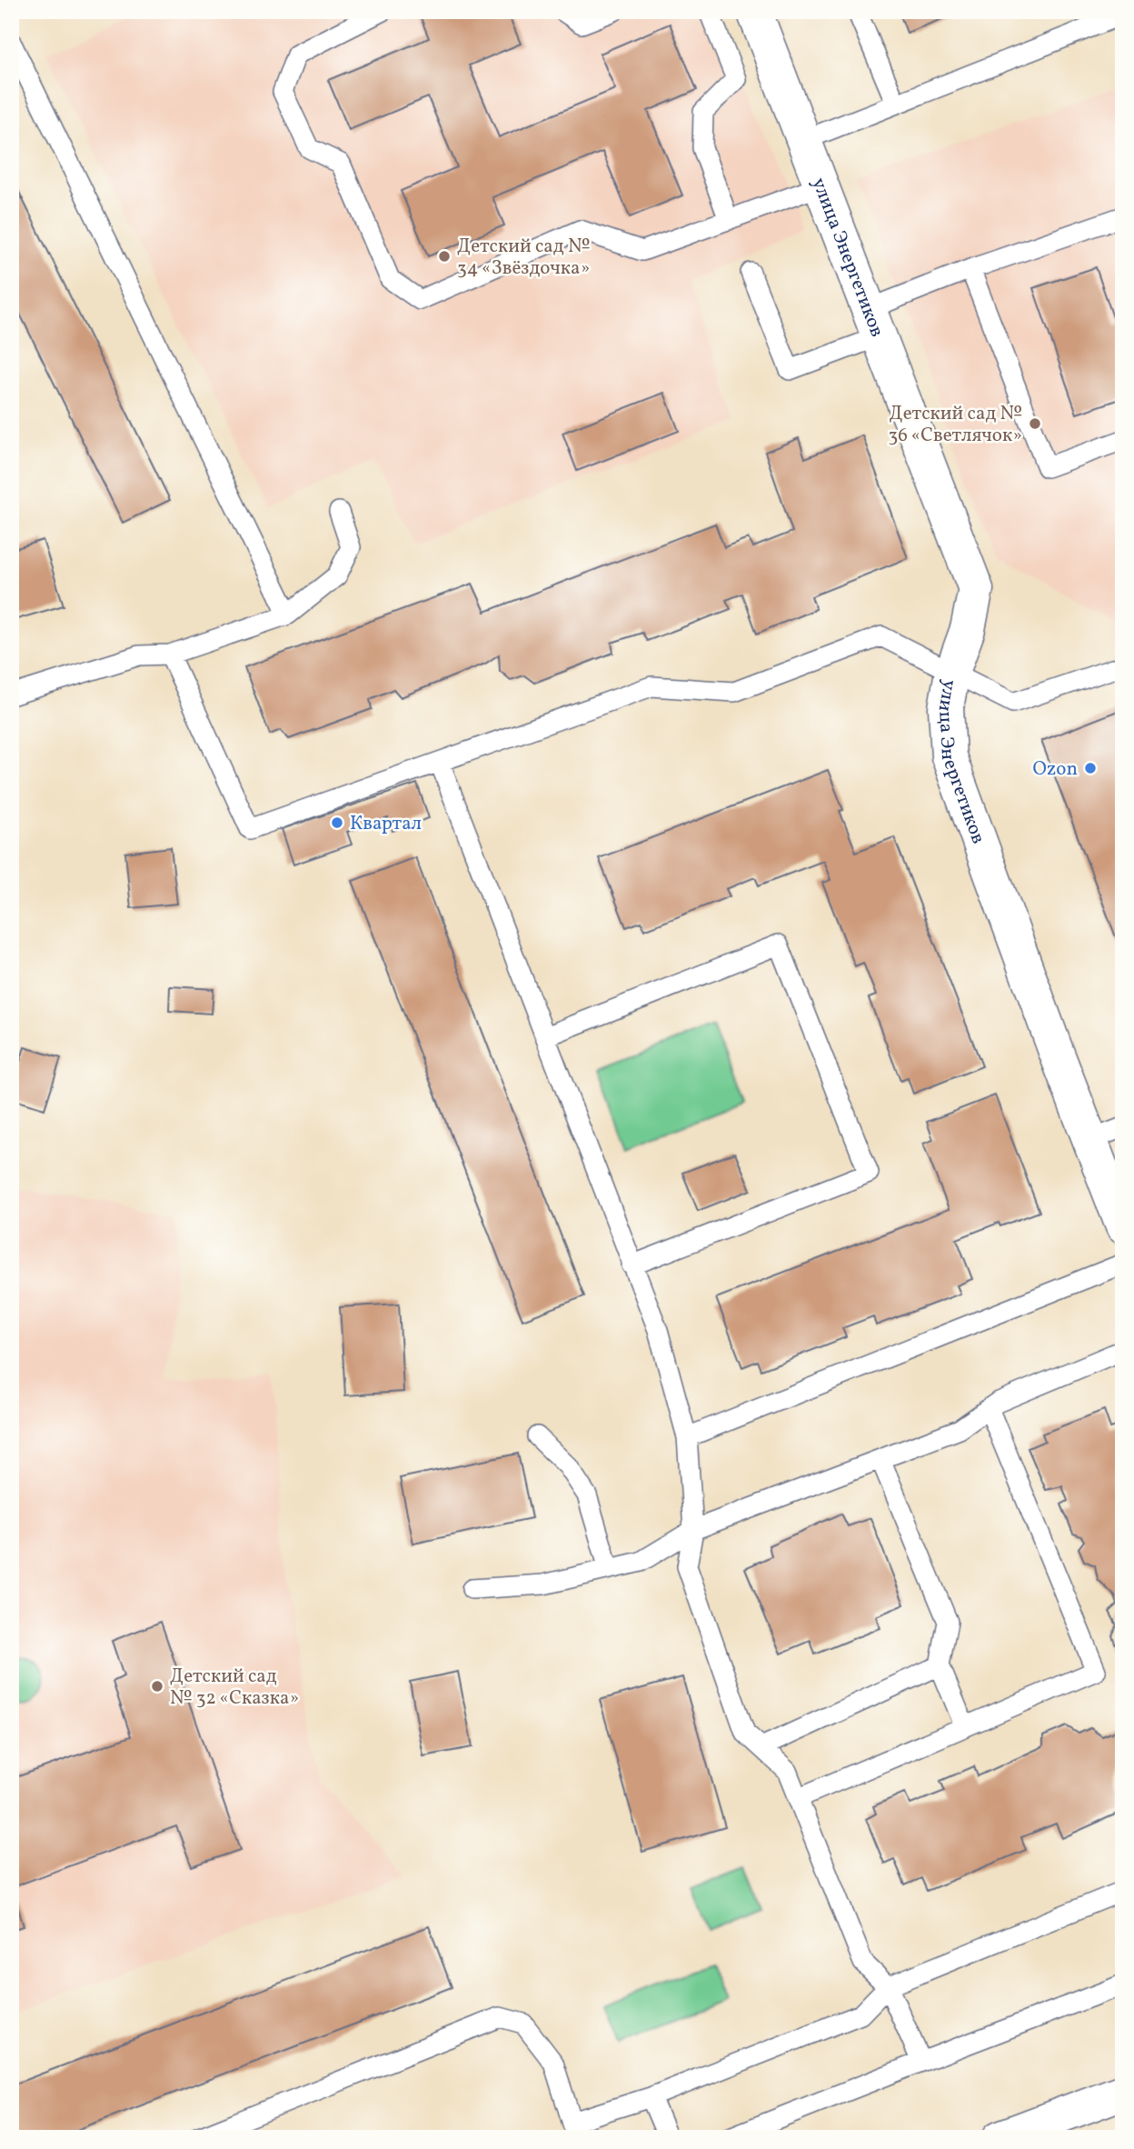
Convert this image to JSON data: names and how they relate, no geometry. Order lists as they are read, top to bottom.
{
  "streets": {
    "street": ["улица Энергетиков"]
  },
  "places": [
    "Детский сад № 34 «Звёздочка»",
    "Детский сад № 36 «Светлячок»",
    "Ozon",
    "Квартал",
    "Детский сад № 32 «Сказка»"
  ]
}
